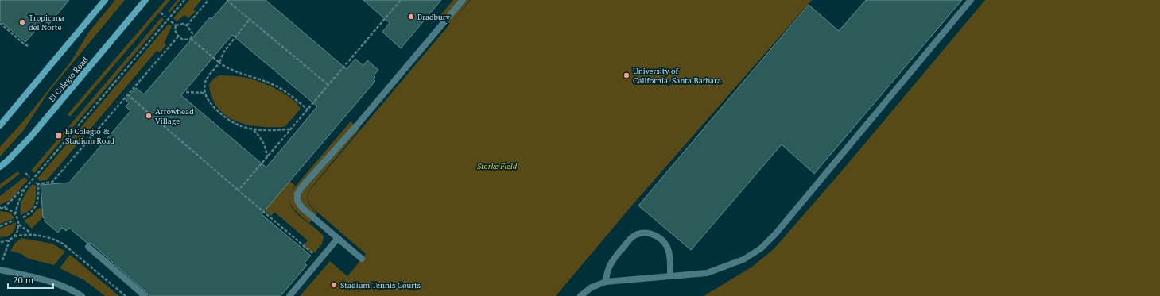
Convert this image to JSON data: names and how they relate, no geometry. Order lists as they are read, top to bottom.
{
  "streets": {
    "main road": ["El Colegio Road"]
  },
  "parks": ["Storke Field"],
  "places": {
    "other": [
      "Bradbury",
      "Tropicana del Norte",
      "University of California, Santa Barbara",
      "Arrowhead Village",
      "Stadium Tennis Courts"
    ],
    "transit": ["El Colegio & Stadium Road"]
  },
  "scale_bar": "20 m"
}
